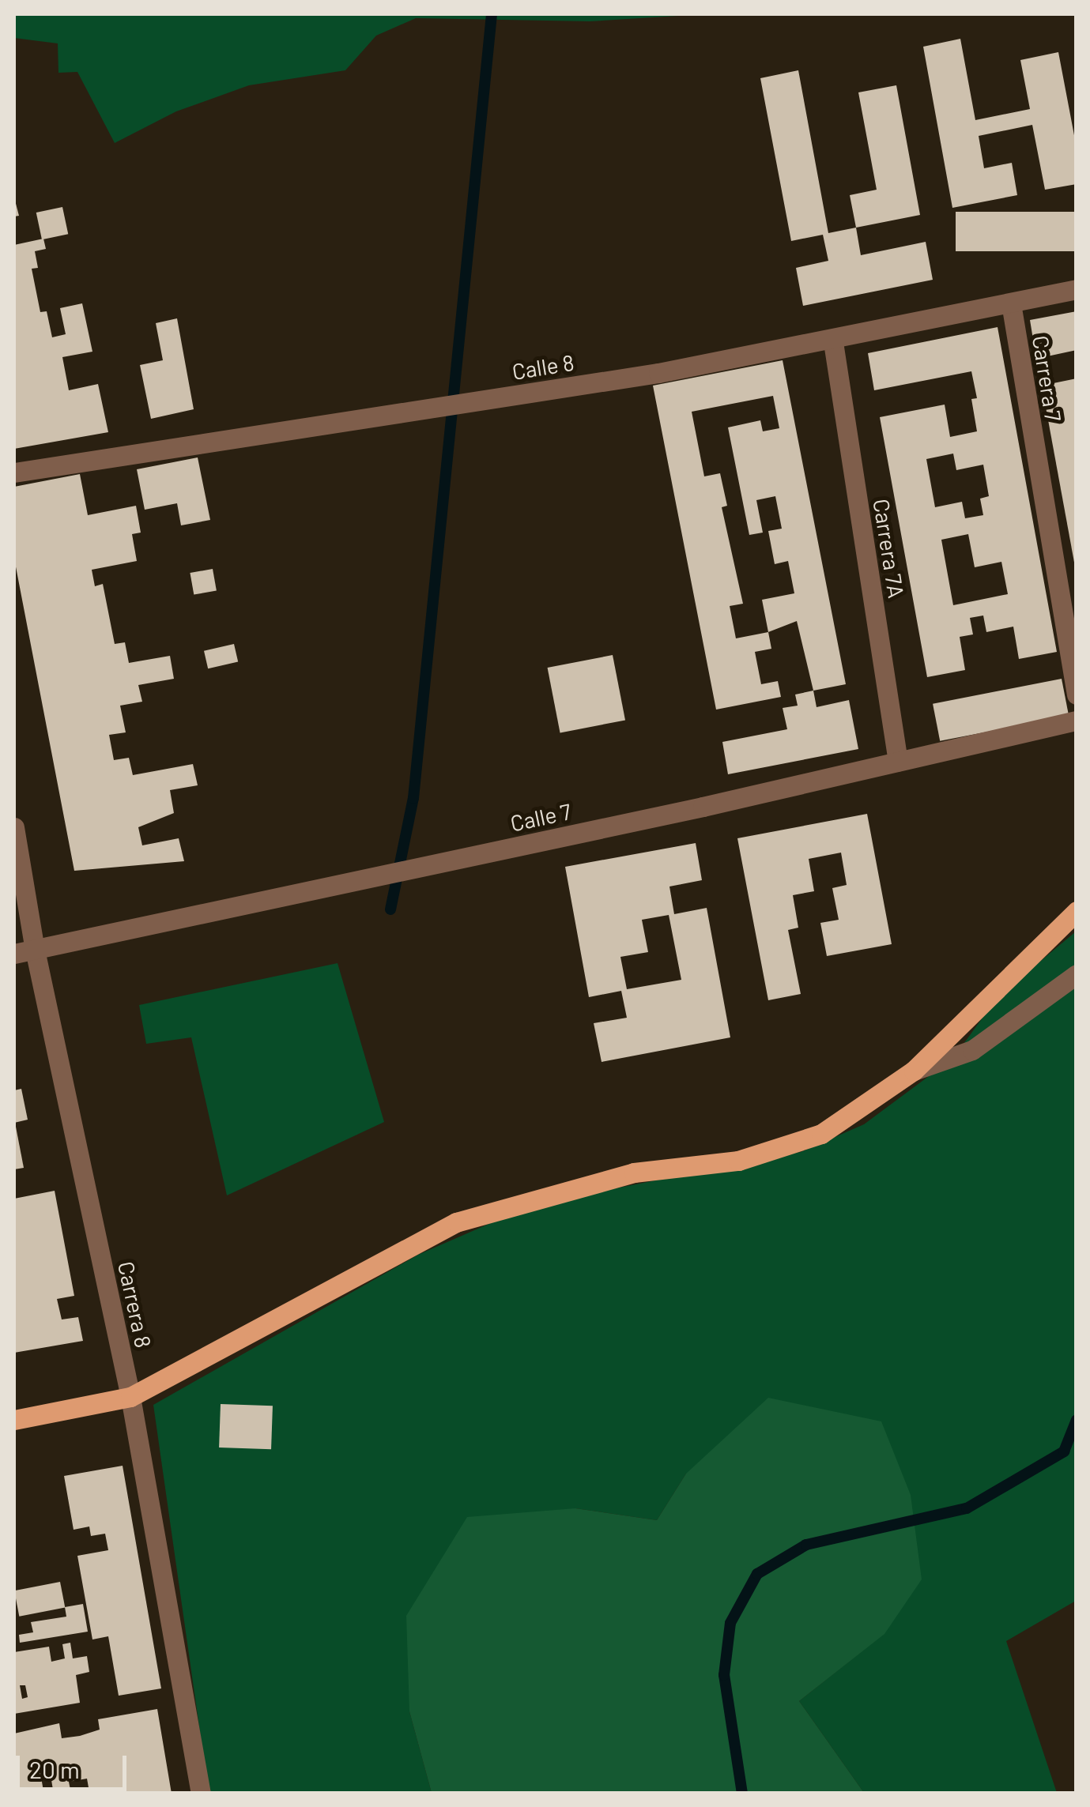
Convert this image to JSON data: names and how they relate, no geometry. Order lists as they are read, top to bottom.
{
  "streets": {
    "street": [
      "Calle 8",
      "Carrera 7",
      "Carrera 7A",
      "Calle 7",
      "Carrera 8"
    ]
  },
  "crossings": [
    ["Calle 8", "Carrera 7"],
    ["Calle 8", "Carrera 7A"],
    ["Carrera 7A", "Calle 7"],
    ["Calle 7", "Carrera 8"]
  ],
  "scale_bar": "20 m"
}
